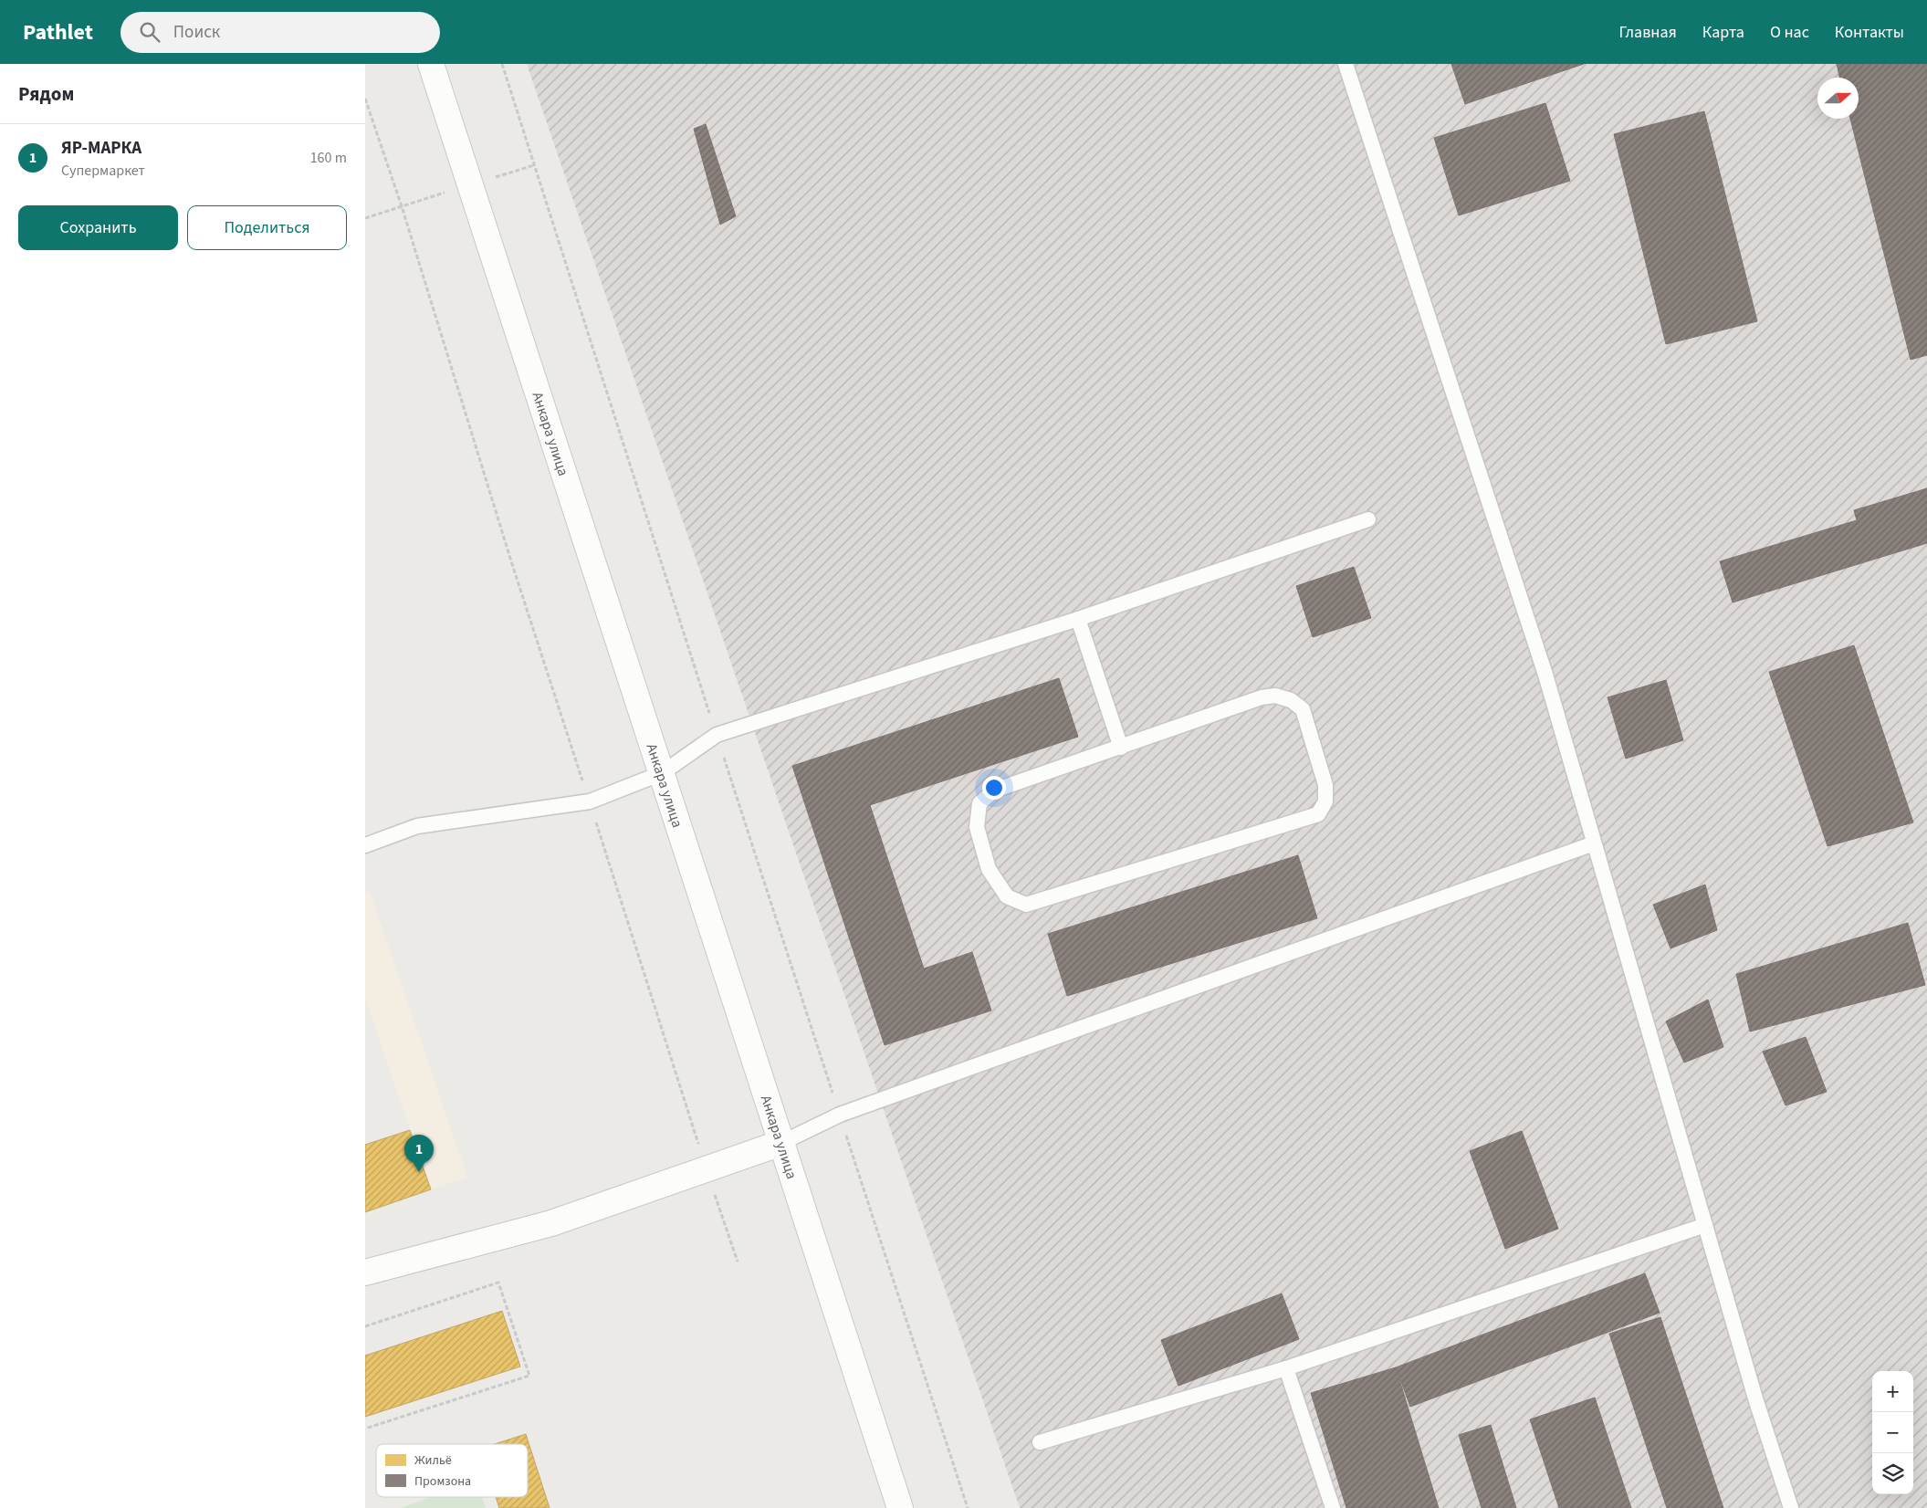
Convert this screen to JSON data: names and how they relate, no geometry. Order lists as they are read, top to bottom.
{
  "streets": {
    "main road": ["Анкара улица"]
  },
  "legend": ["Жильё", "Промзона"],
  "north": "right",
  "page": {
    "header": "Pathlet",
    "search": "Поиск",
    "nav": [
      "Главная",
      "Карта",
      "О нас",
      "Контакты"
    ],
    "heading": "Рядом",
    "list": [
      {
        "mark": "1",
        "name": "ЯР-МАРКА",
        "note": "Супермаркет",
        "value": "160 m"
      }
    ],
    "buttons": ["Сохранить", "Поделиться"],
    "pins": "1",
    "map_buttons": ["+", "−"]
  }
}
